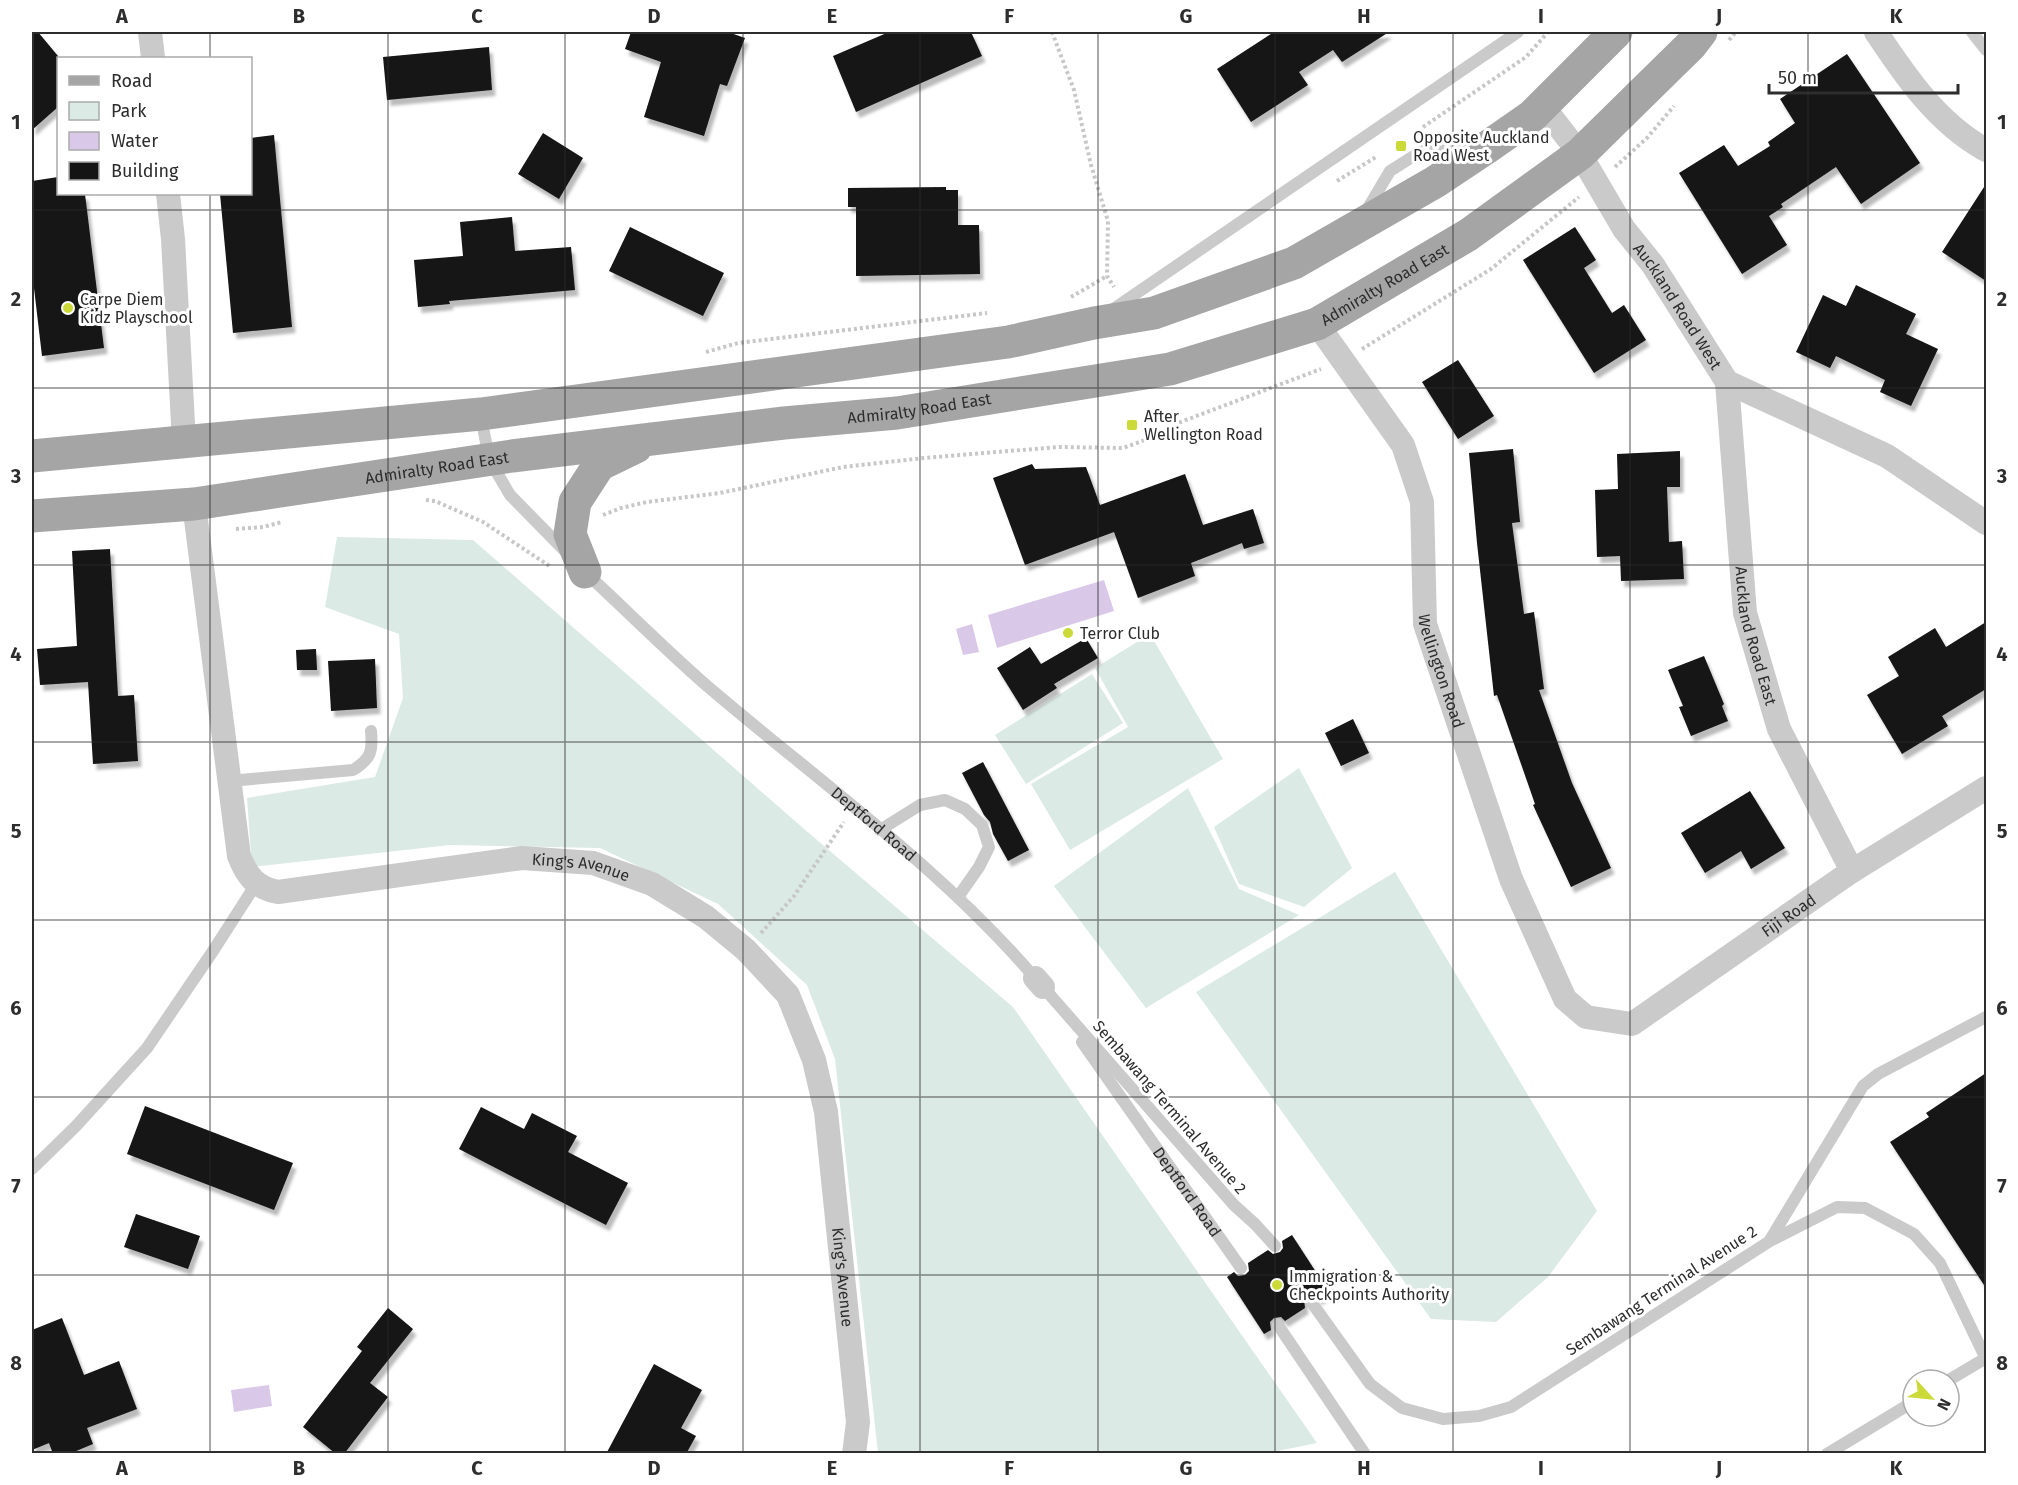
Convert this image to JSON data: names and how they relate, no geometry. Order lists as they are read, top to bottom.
{
  "streets": {
    "main road": ["Admiralty Road East"],
    "street": [
      "Auckland Road West",
      "Auckland Road East",
      "Wellington Road",
      "King's Avenue",
      "Fiji Road"
    ],
    "lane": ["Deptford Road", "Sembawang Terminal Avenue 2"]
  },
  "crossings": [
    ["Admiralty Road East", "Auckland Road West"],
    ["Admiralty Road East", "Wellington Road"],
    ["Admiralty Road East", "Deptford Road"],
    ["Auckland Road West", "Auckland Road East"],
    ["Auckland Road East", "Fiji Road"],
    ["Wellington Road", "Fiji Road"],
    ["Deptford Road", "Sembawang Terminal Avenue 2"]
  ],
  "places": {
    "transit": ["Opposite Auckland Road West", "After Wellington Road"],
    "other": ["Carpe Diem Kidz Playschool", "Terror Club", "Immigration & Checkpoints Authority"]
  },
  "legend": [
    "Road",
    "Park",
    "Water",
    "Building"
  ],
  "scale_bar": "50 m",
  "north": "bottom right",
  "grid": {
    "columns": [
      "A",
      "B",
      "C",
      "D",
      "E",
      "F",
      "G",
      "H",
      "I",
      "J",
      "K"
    ],
    "rows": [
      "1",
      "2",
      "3",
      "4",
      "5",
      "6",
      "7",
      "8"
    ]
  }
}
